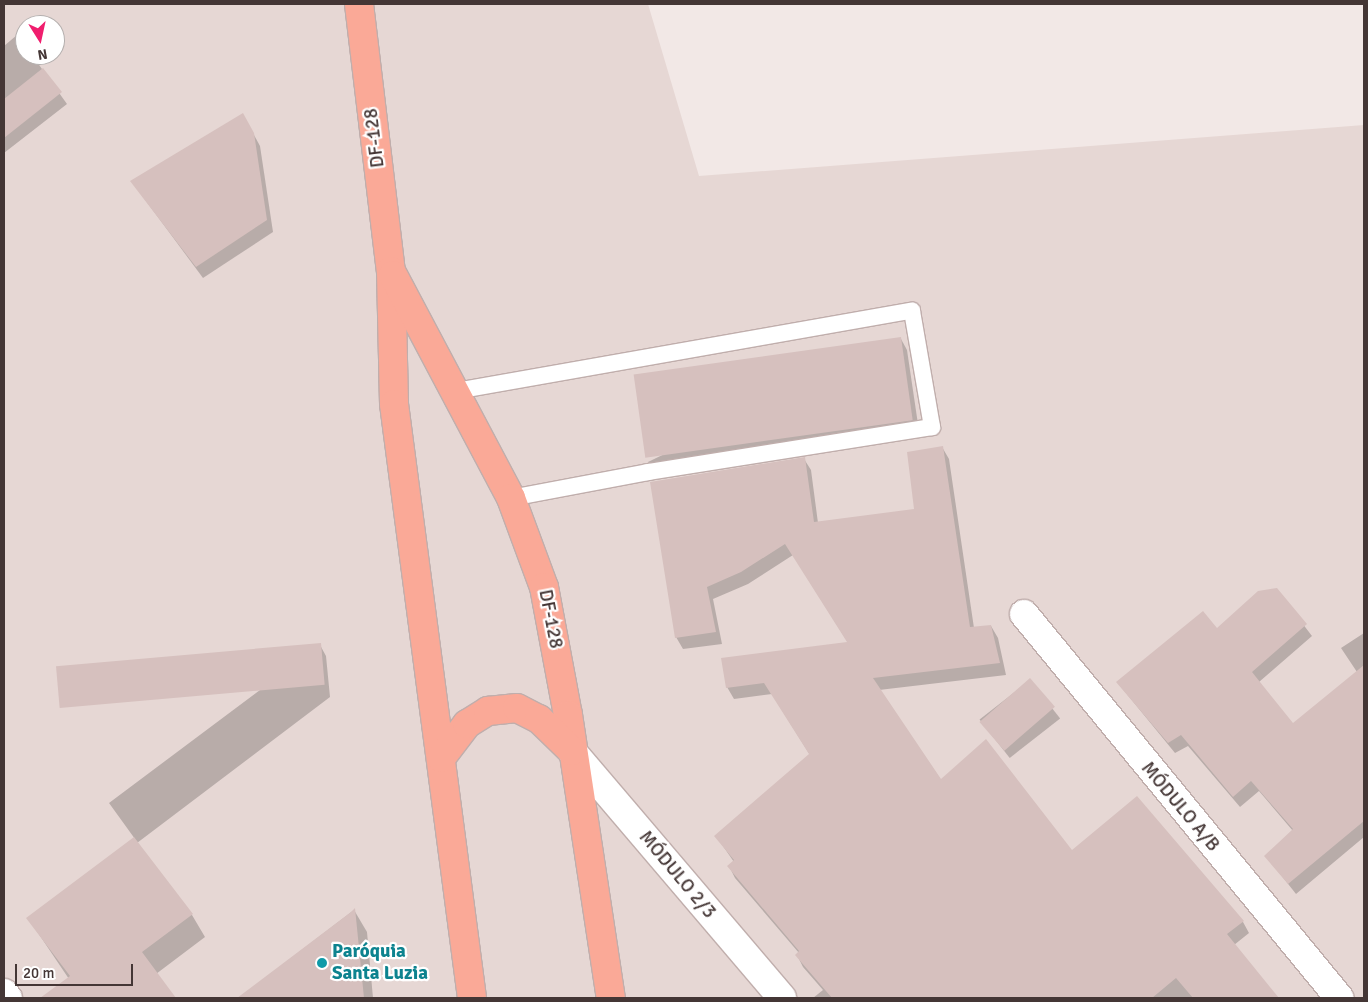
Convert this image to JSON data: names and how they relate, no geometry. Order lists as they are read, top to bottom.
{
  "streets": {
    "main road": ["DF-128"],
    "street": ["MÓDULO A/B", "MÓDULO 2/3"]
  },
  "crossings": [
    ["DF-128", "MÓDULO 2/3"]
  ],
  "places": ["Paróquia Santa Luzia"],
  "scale_bar": "20 m",
  "north": "bottom"
}
